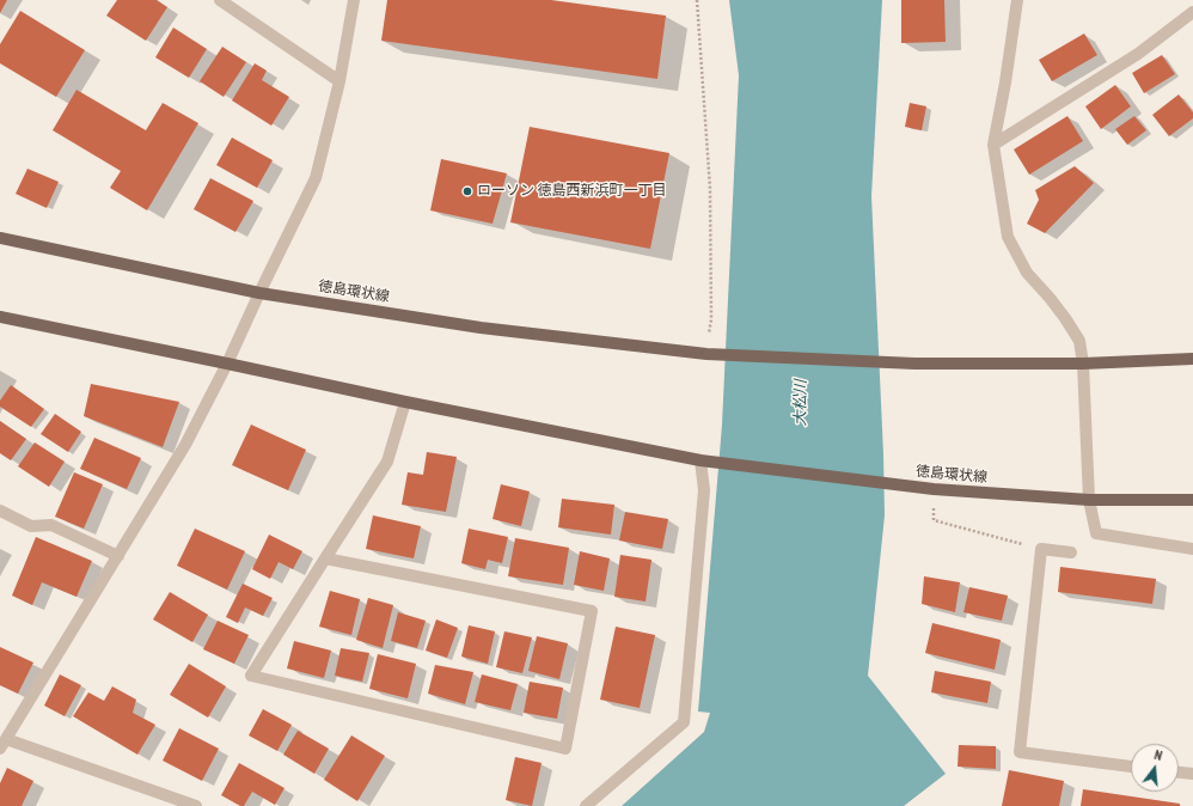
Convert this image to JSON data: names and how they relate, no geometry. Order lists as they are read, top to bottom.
{
  "streets": {
    "main road": ["徳島環状線"]
  },
  "water": ["大松川"],
  "places": ["ローソン 徳島西新浜町一丁目"],
  "north": "top"
}
